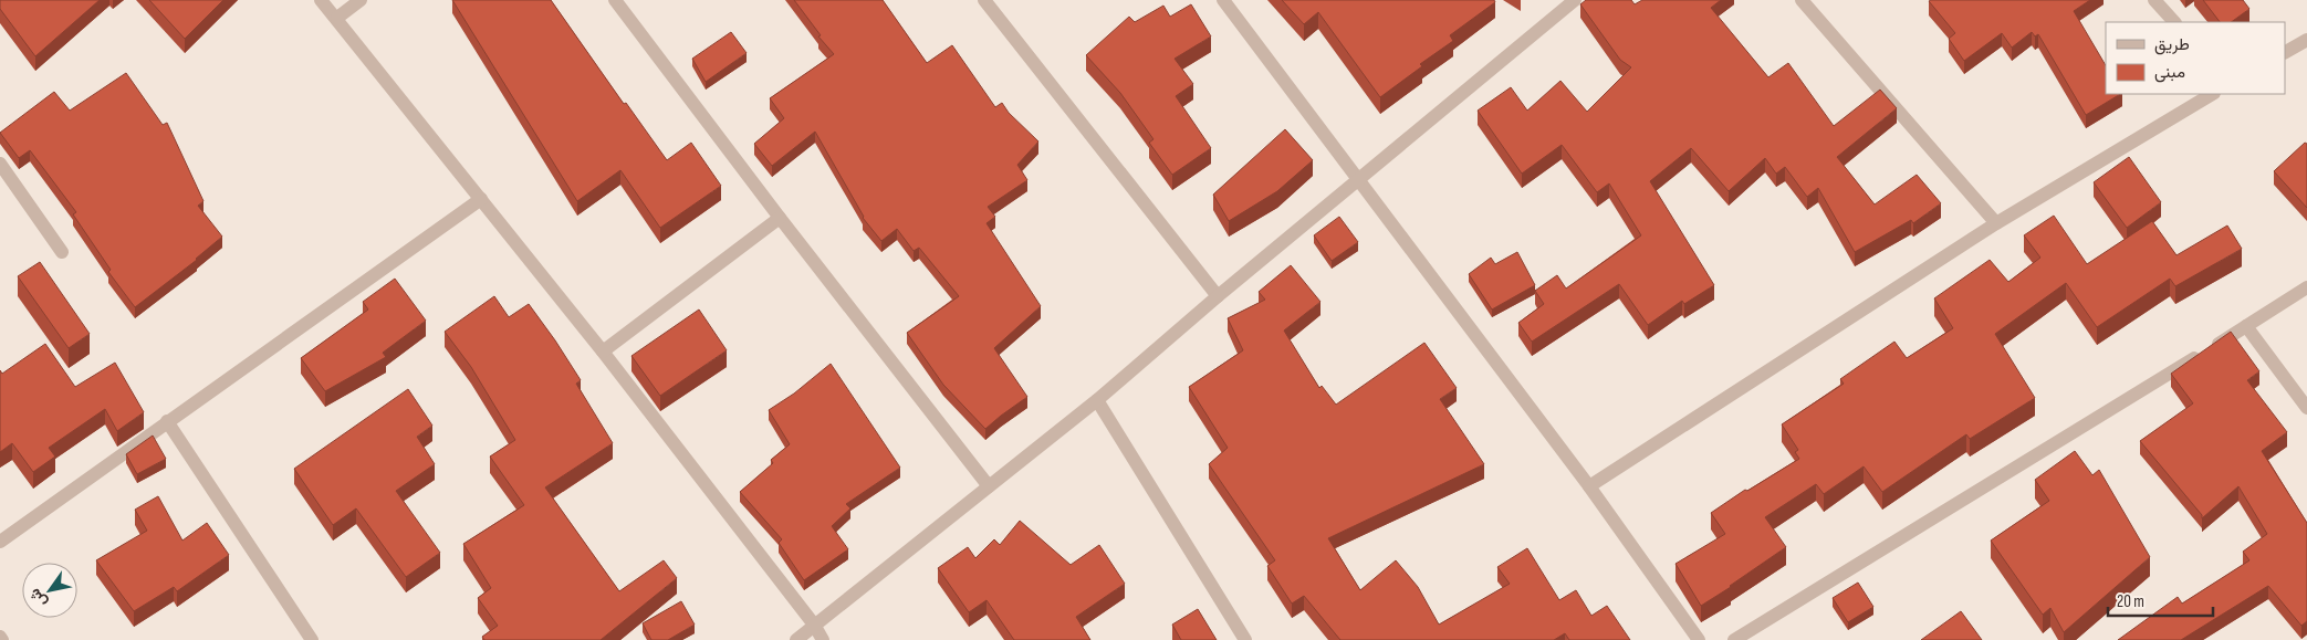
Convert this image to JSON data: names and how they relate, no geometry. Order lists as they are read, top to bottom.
{
  "legend": ["طريق", "مبنى"],
  "scale_bar": "20 m",
  "north": "bottom left"
}
